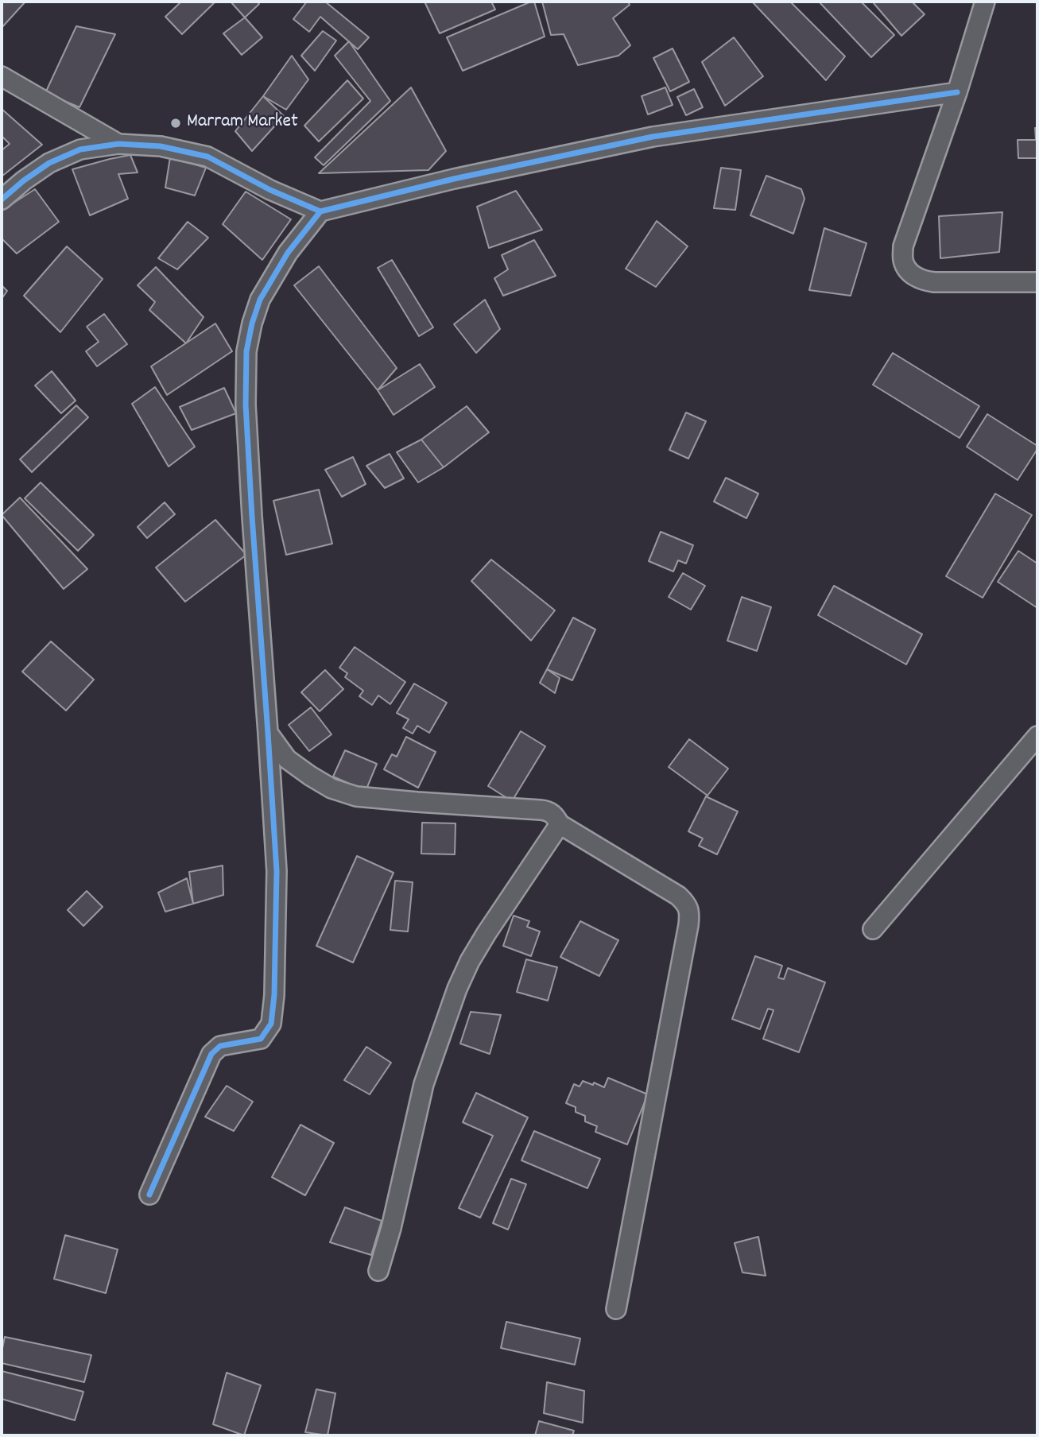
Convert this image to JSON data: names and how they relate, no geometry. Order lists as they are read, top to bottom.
{
  "places": ["Marram Market"]
}
